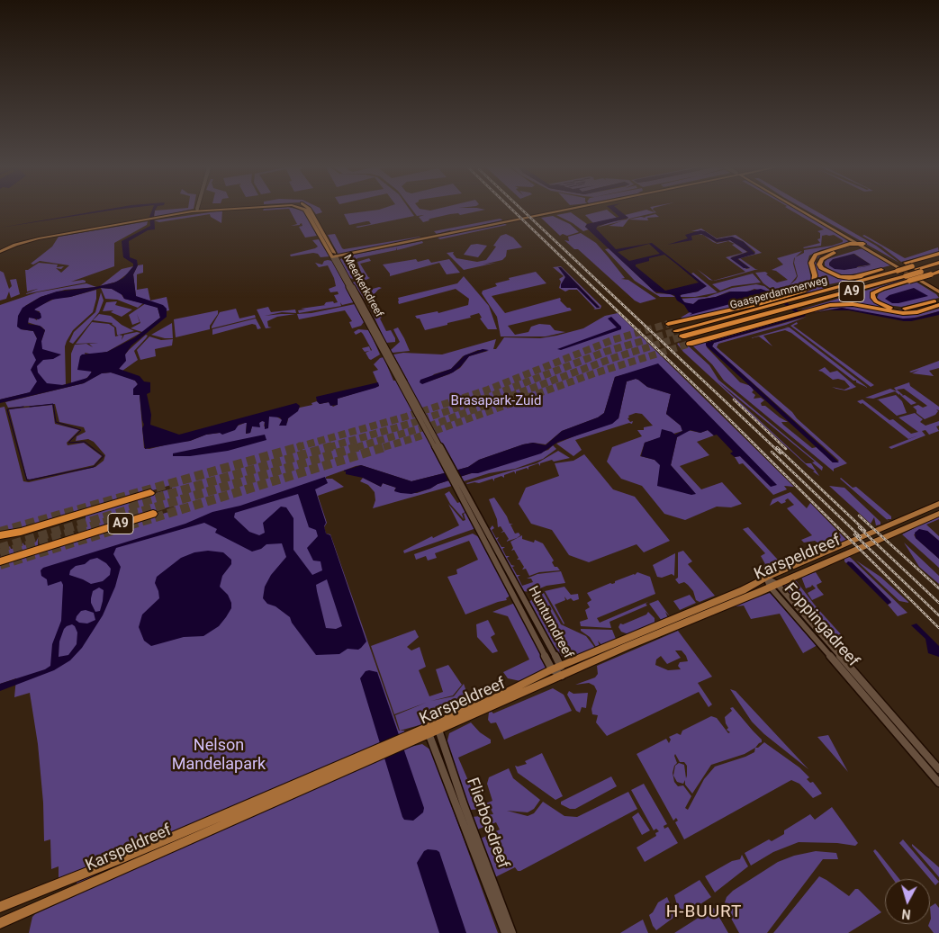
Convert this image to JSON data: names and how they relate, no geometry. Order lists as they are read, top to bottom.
{
  "streets": {
    "highway": ["A9", "Gaasperdammerweg"],
    "main road": ["Meerkerkdreef", "Karspeldreef"],
    "street": ["Huntumdreef", "Foppingadreef", "Flierbosdreef"]
  },
  "crossings": [
    ["Meerkerkdreef", "Huntumdreef"],
    ["A9", "Gaasperdammerweg"],
    ["Karspeldreef", "Huntumdreef"],
    ["Karspeldreef", "Foppingadreef"],
    ["Karspeldreef", "Flierbosdreef"]
  ],
  "districts": ["H-BUURT"],
  "parks": ["Brasapark-Zuid", "Nelson Mandelapark"],
  "north": "bottom"
}
